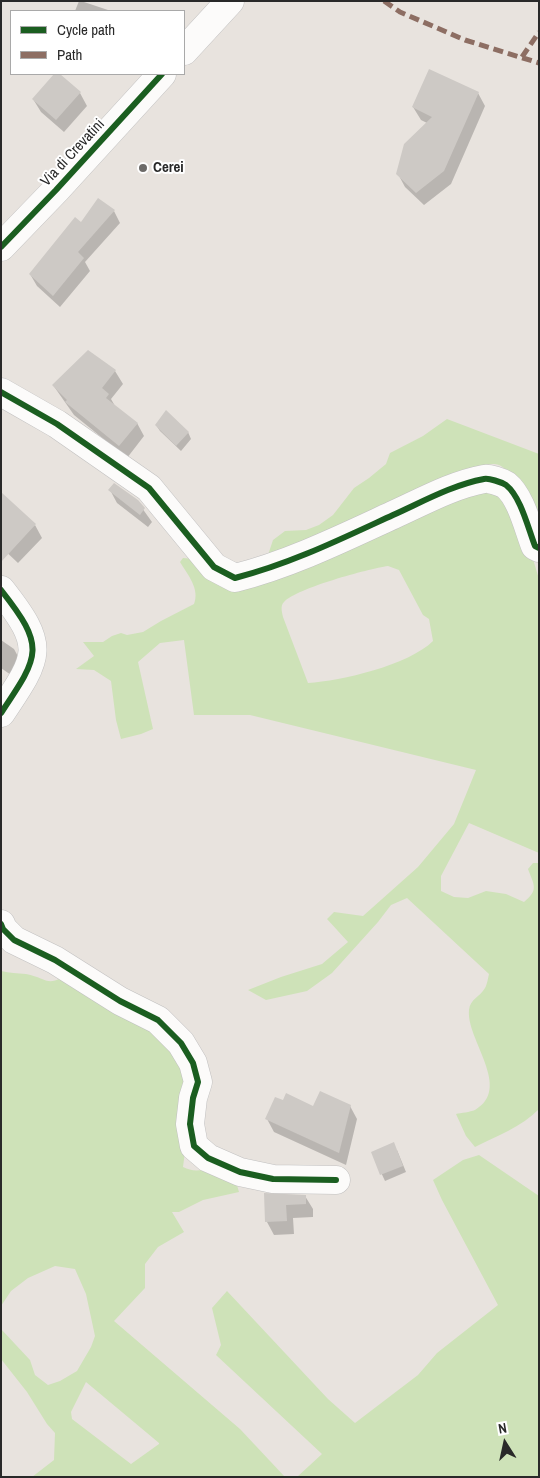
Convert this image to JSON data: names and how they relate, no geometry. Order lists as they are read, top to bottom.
{
  "streets": {
    "street": ["Via di Crevatini"]
  },
  "places": ["Cerei"],
  "legend": ["Cycle path", "Path"],
  "north": "top"
}
